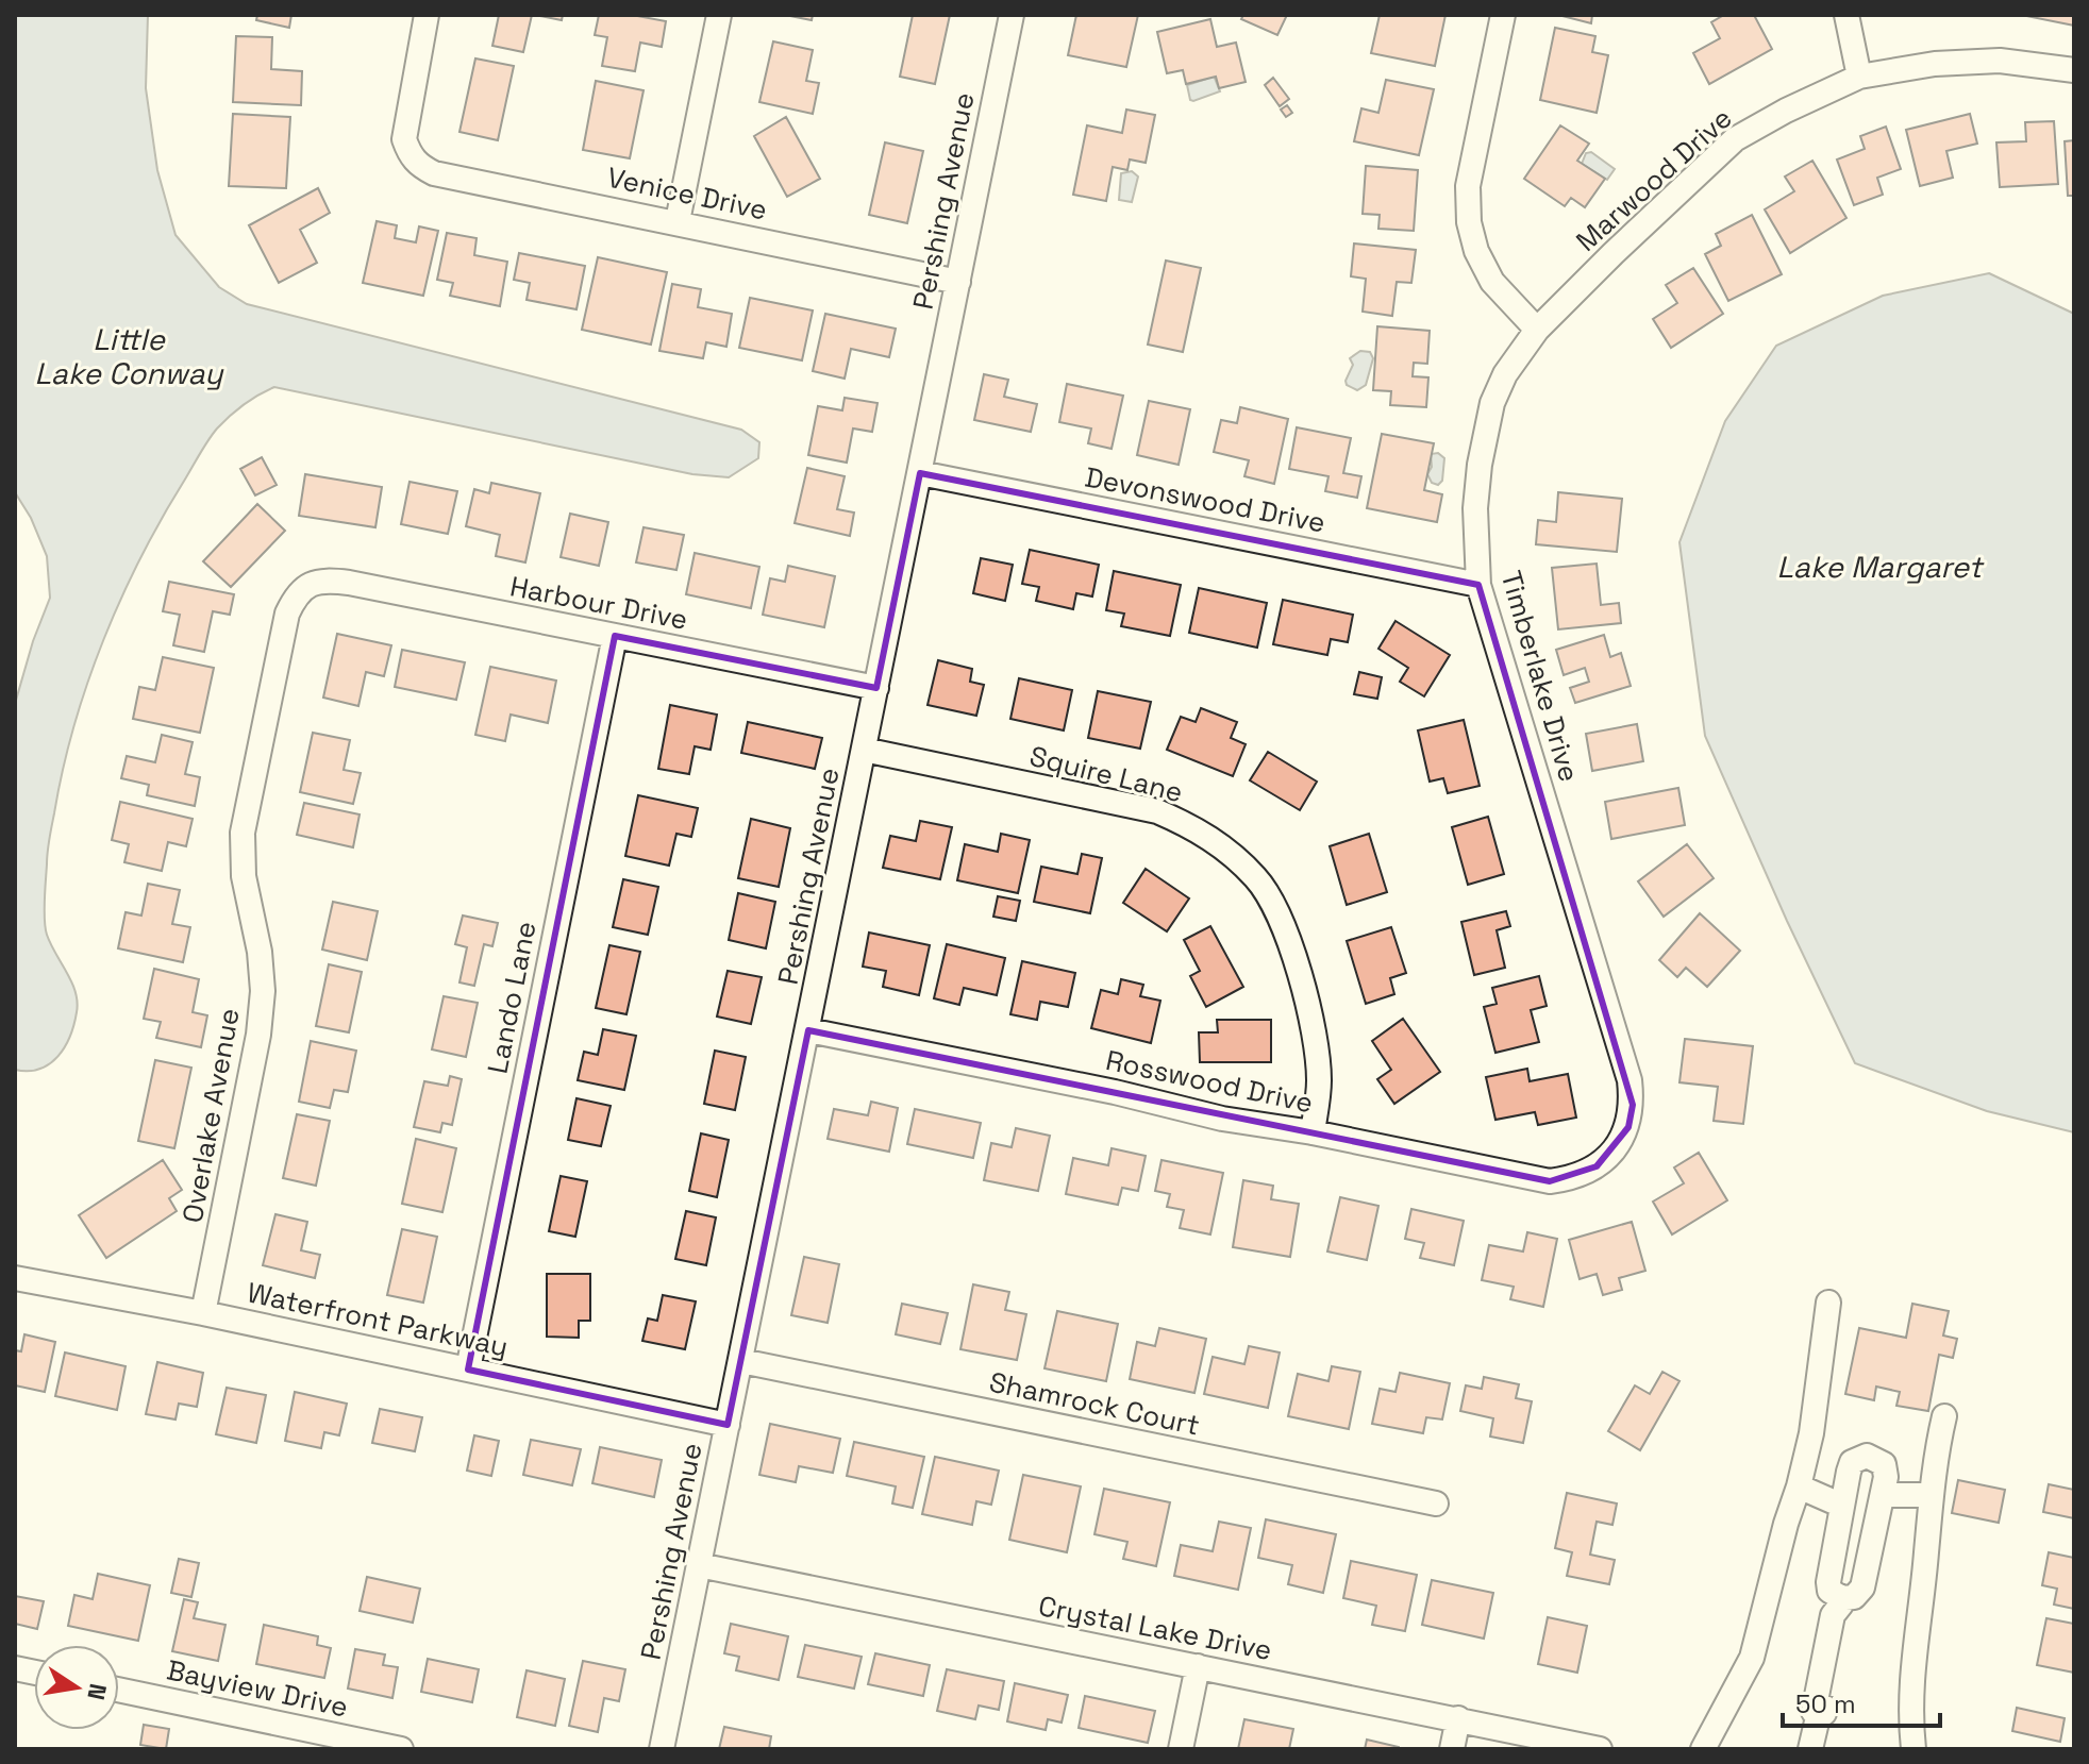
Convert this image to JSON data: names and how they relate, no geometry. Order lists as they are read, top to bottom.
{
  "streets": {
    "street": [
      "Marwood Drive",
      "Venice Drive",
      "Pershing Avenue",
      "Devonswood Drive",
      "Harbour Drive",
      "Timberlake Drive",
      "Squire Lane",
      "Lando Lane",
      "Rosswood Drive",
      "Overlake Avenue",
      "Waterfront Parkway",
      "Shamrock Court",
      "Crystal Lake Drive",
      "Bayview Drive"
    ]
  },
  "crossings": [
    ["Marwood Drive", "Timberlake Drive"],
    ["Venice Drive", "Pershing Avenue"],
    ["Pershing Avenue", "Devonswood Drive"],
    ["Pershing Avenue", "Harbour Drive"],
    ["Pershing Avenue", "Squire Lane"],
    ["Pershing Avenue", "Rosswood Drive"],
    ["Pershing Avenue", "Waterfront Parkway"],
    ["Pershing Avenue", "Shamrock Court"],
    ["Pershing Avenue", "Crystal Lake Drive"],
    ["Devonswood Drive", "Timberlake Drive"],
    ["Harbour Drive", "Lando Lane"],
    ["Harbour Drive", "Overlake Avenue"],
    ["Timberlake Drive", "Rosswood Drive"],
    ["Squire Lane", "Rosswood Drive"],
    ["Lando Lane", "Waterfront Parkway"],
    ["Overlake Avenue", "Waterfront Parkway"]
  ],
  "water": ["Little Lake Conway", "Lake Margaret"],
  "scale_bar": "50 m",
  "north": "right"
}
